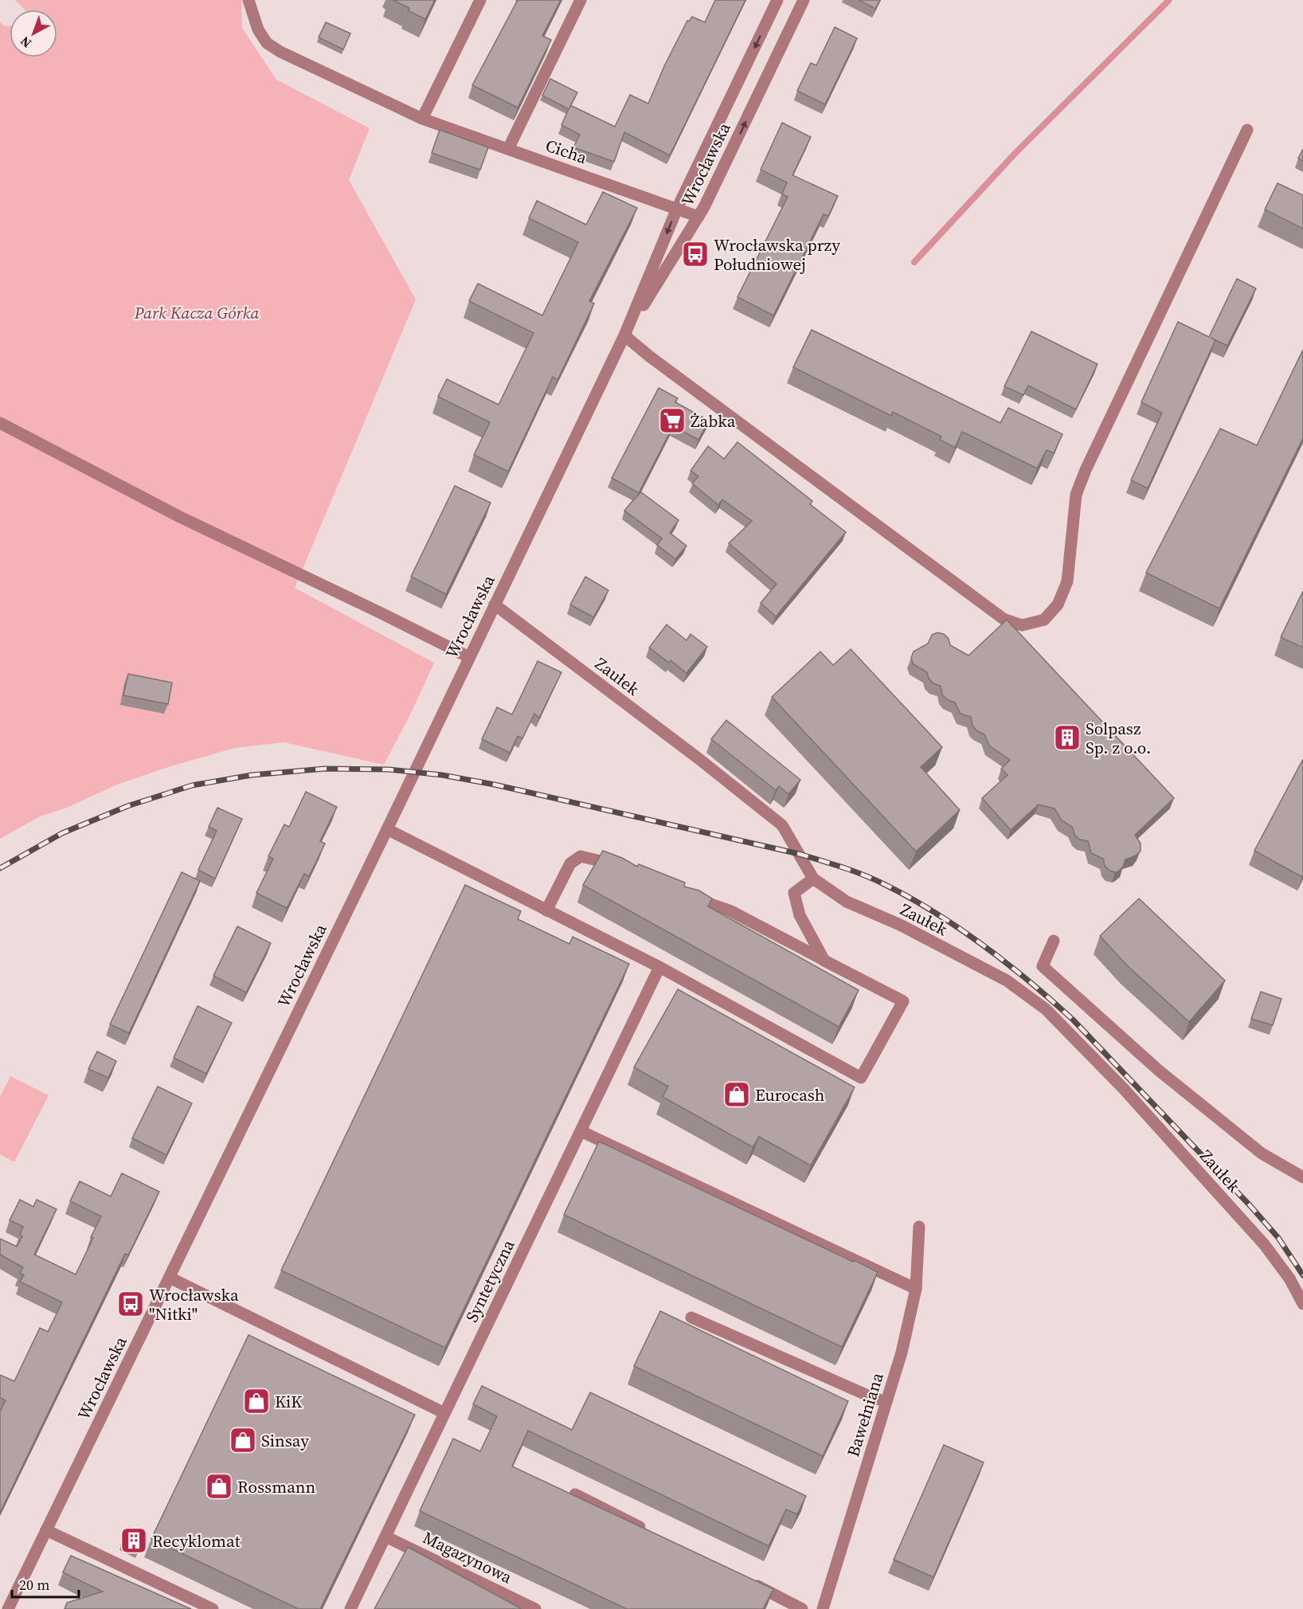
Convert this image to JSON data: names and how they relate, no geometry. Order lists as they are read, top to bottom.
{
  "streets": {
    "street": [
      "Cicha",
      "Wrocławska",
      "Zaułek",
      "Syntetyczna",
      "Bawełniana",
      "Magazynowa"
    ]
  },
  "crossings": [
    ["Cicha", "Wrocławska"],
    ["Wrocławska", "Zaułek"],
    ["Syntetyczna", "Magazynowa"]
  ],
  "parks": ["Park Kacza Górka"],
  "places": {
    "bus stop": ["Wrocławska przy Południowej", "Wrocławska \"Nitki\""],
    "supermarket": ["Żabka"],
    "building": ["Solpasz Sp. z o.o.", "Recyklomat"],
    "shop": [
      "Eurocash",
      "KiK",
      "Sinsay",
      "Rossmann"
    ]
  },
  "scale_bar": "20 m",
  "north": "bottom left"
}
